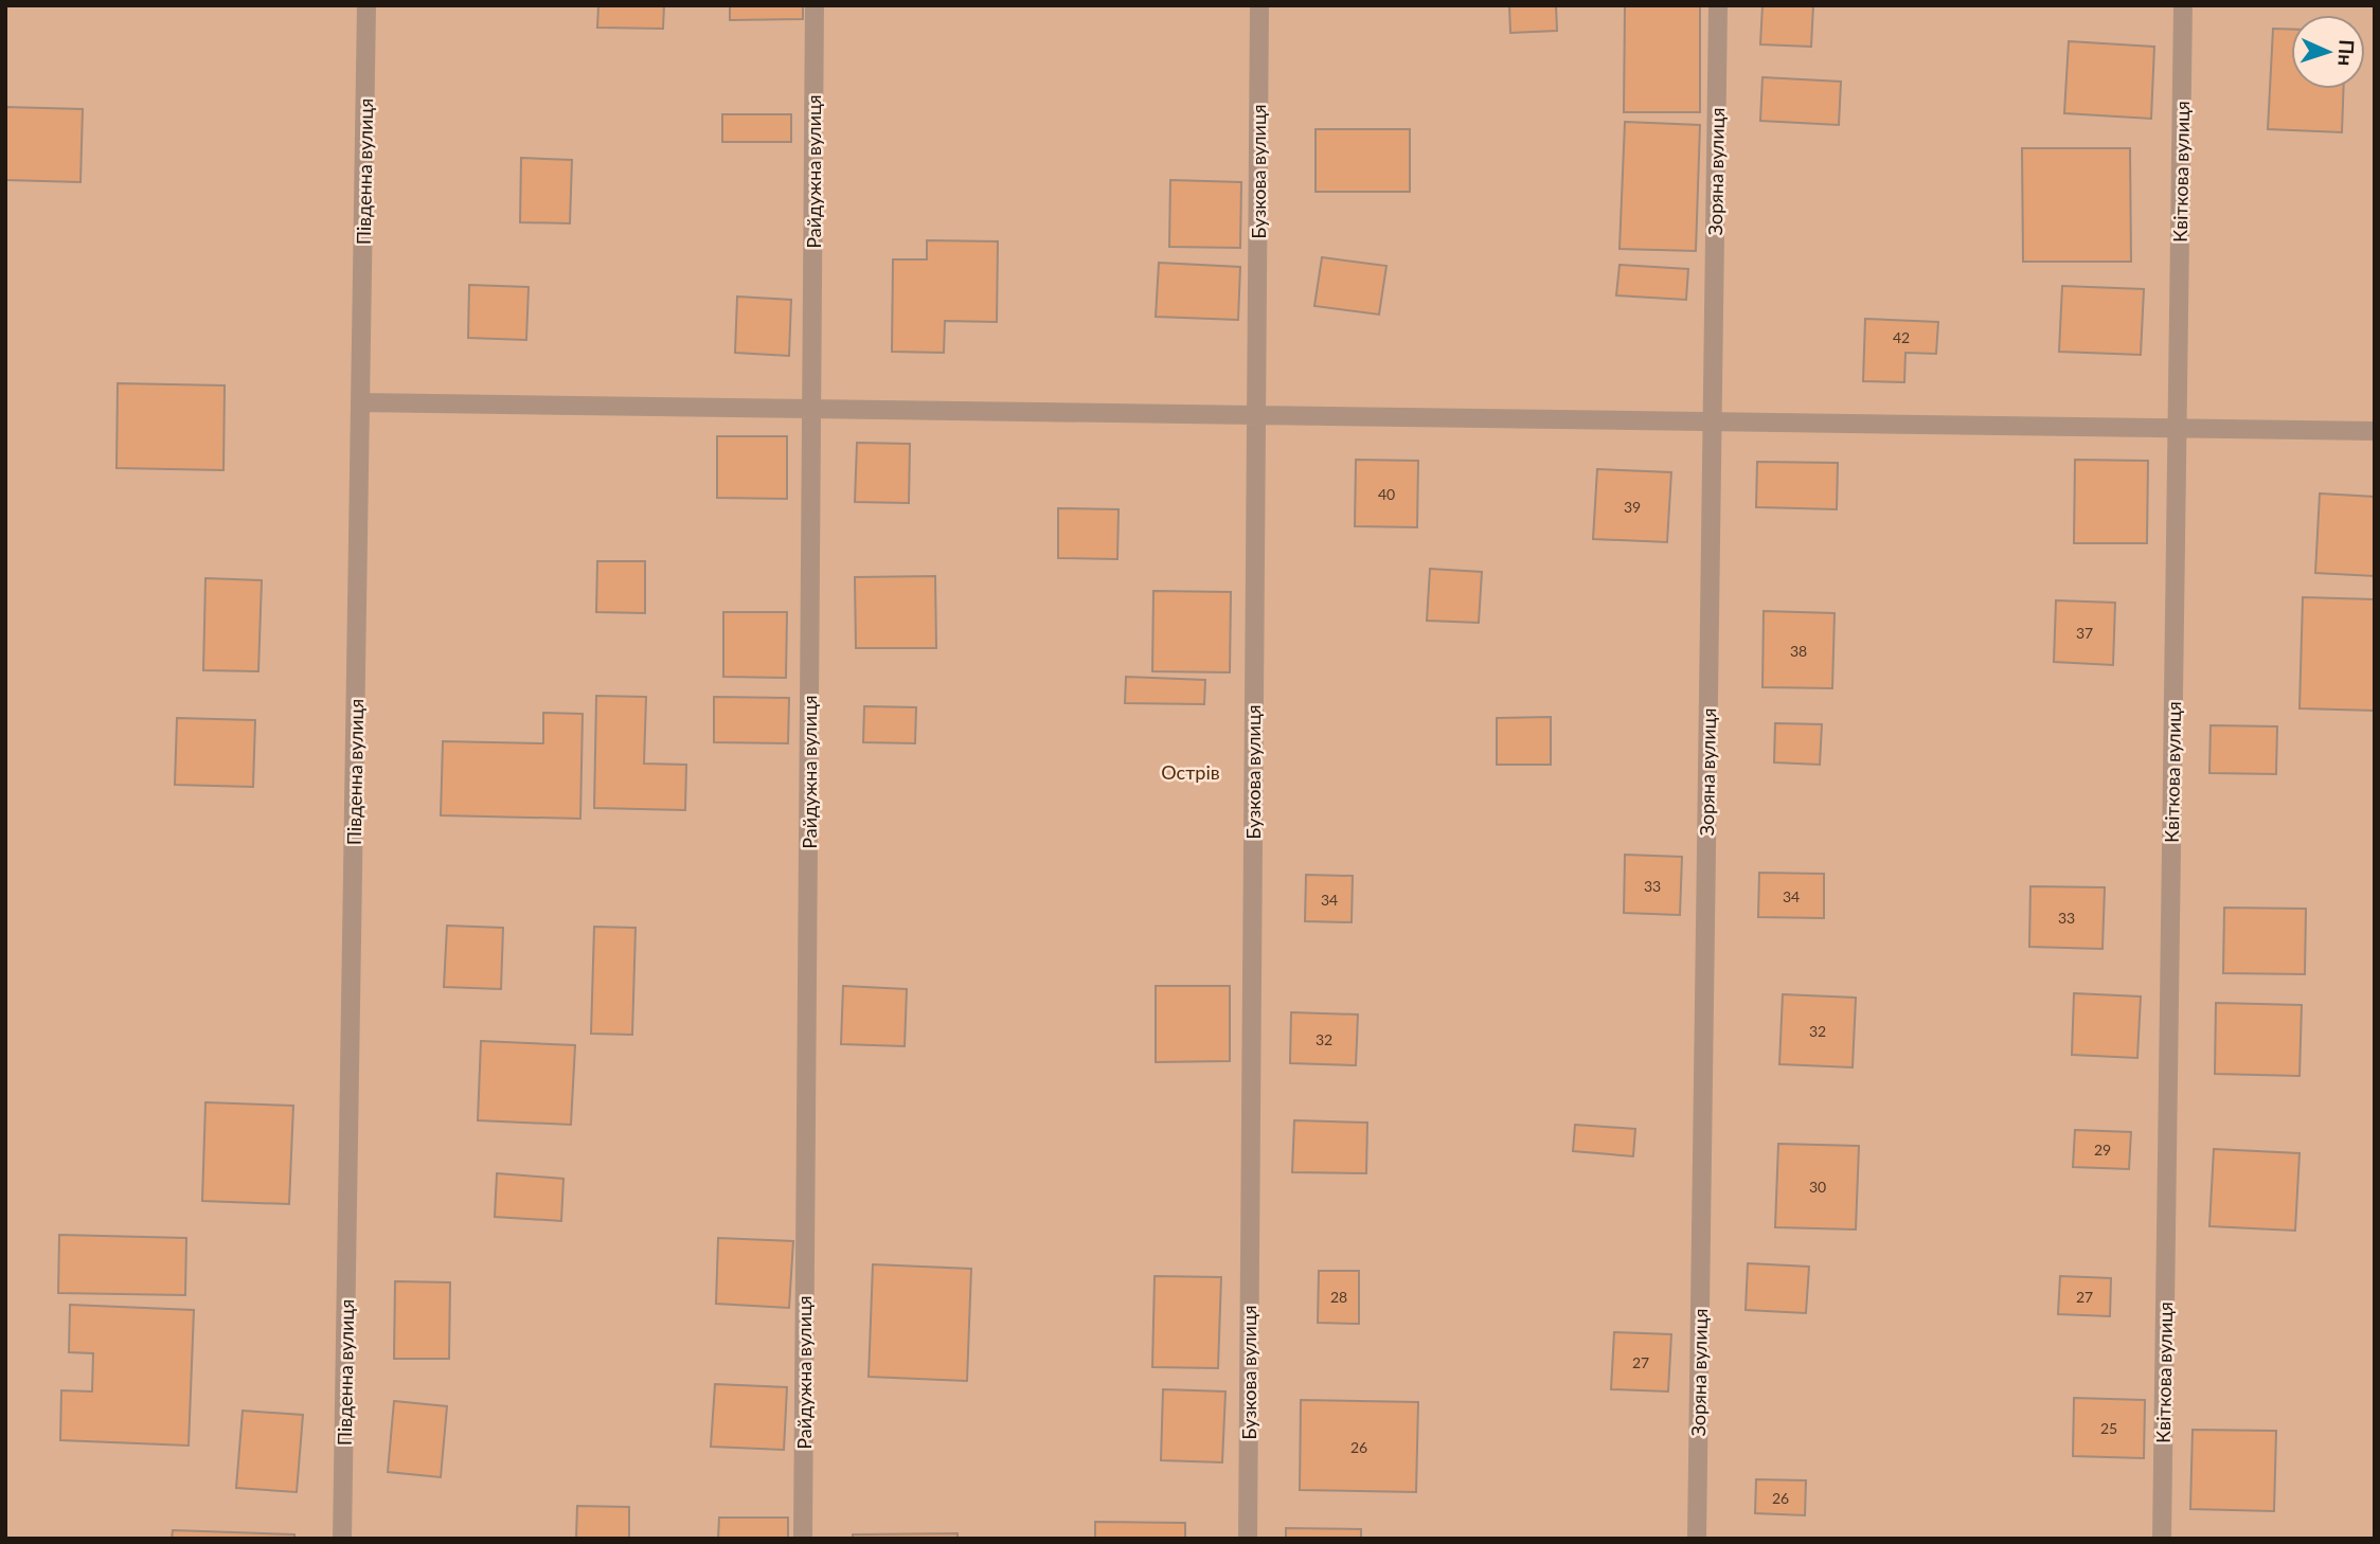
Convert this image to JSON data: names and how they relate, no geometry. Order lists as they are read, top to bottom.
{
  "streets": {
    "street": [
      "Південна вулиця",
      "Райдужна вулиця",
      "Бузкова вулиця",
      "Зоряна вулиця",
      "Квіткова вулиця"
    ]
  },
  "parks": ["Острів"],
  "house_numbers": [
    "42",
    "40",
    "39",
    "37",
    "38",
    "33",
    "34",
    "34",
    "33",
    "32",
    "32",
    "29",
    "30",
    "28",
    "27",
    "27",
    "25",
    "26",
    "26"
  ],
  "north": "right"
}
